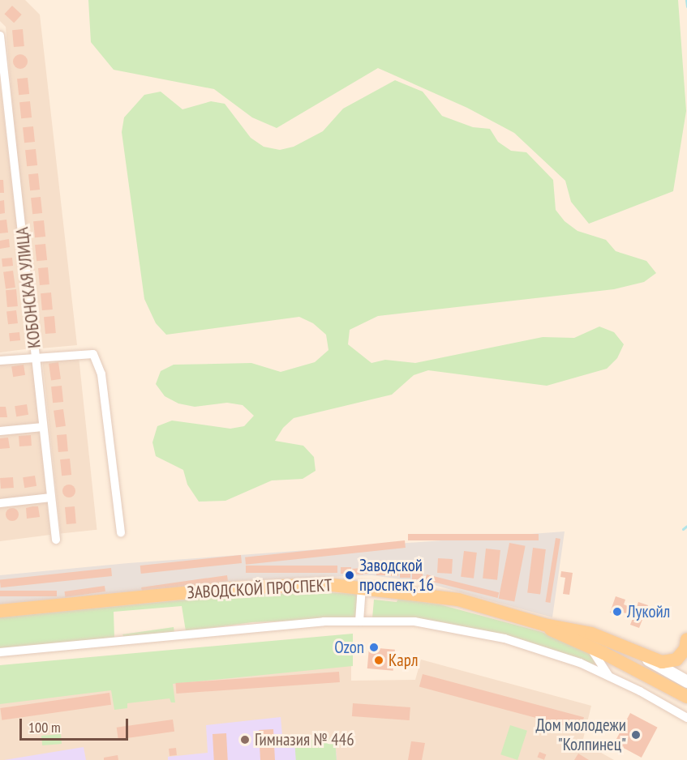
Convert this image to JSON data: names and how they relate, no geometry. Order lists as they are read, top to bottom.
{
  "streets": {
    "main road": ["ЗАВОДСКОЙ ПРОСПЕКТ"],
    "street": ["КОБОНСКАЯ УЛИЦА"]
  },
  "places": [
    "Заводской проспект, 16",
    "Лукойл",
    "Ozon",
    "Карл",
    "Дом молодежи \"Колпинец\"",
    "Гимназия № 446"
  ],
  "scale_bar": "100 m"
}
